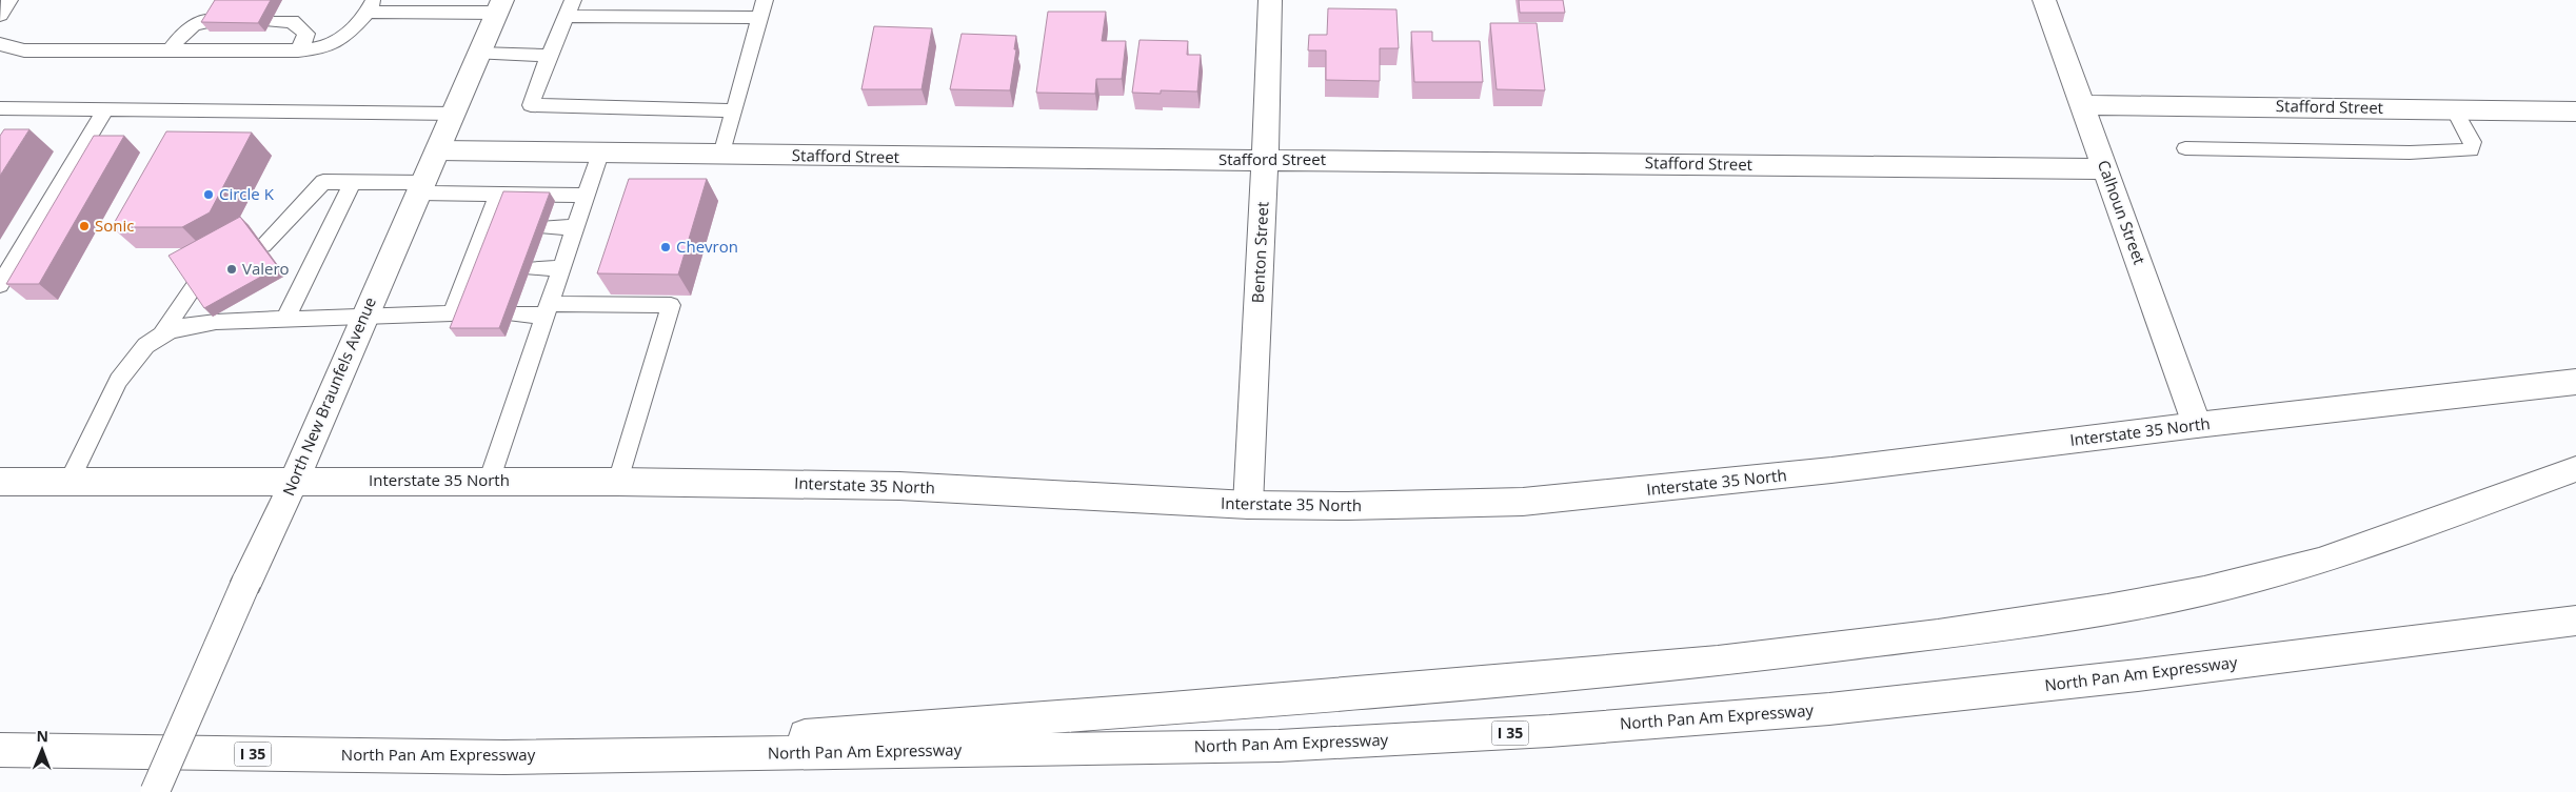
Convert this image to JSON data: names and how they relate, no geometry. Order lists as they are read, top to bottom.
{
  "streets": {
    "main road": [
      "Stafford Street",
      "Calhoun Street",
      "Benton Street",
      "North New Braunfels Avenue",
      "Interstate 35 North",
      "North Pan Am Expressway",
      "I 35"
    ]
  },
  "crossings": [
    ["Stafford Street", "Calhoun Street"],
    ["Stafford Street", "Benton Street"],
    ["Stafford Street", "North New Braunfels Avenue"],
    ["Calhoun Street", "Interstate 35 North"],
    ["Benton Street", "Interstate 35 North"],
    ["North New Braunfels Avenue", "Interstate 35 North"]
  ],
  "places": [
    "Circle K",
    "Sonic",
    "Chevron",
    "Valero"
  ],
  "north": "top"
}
